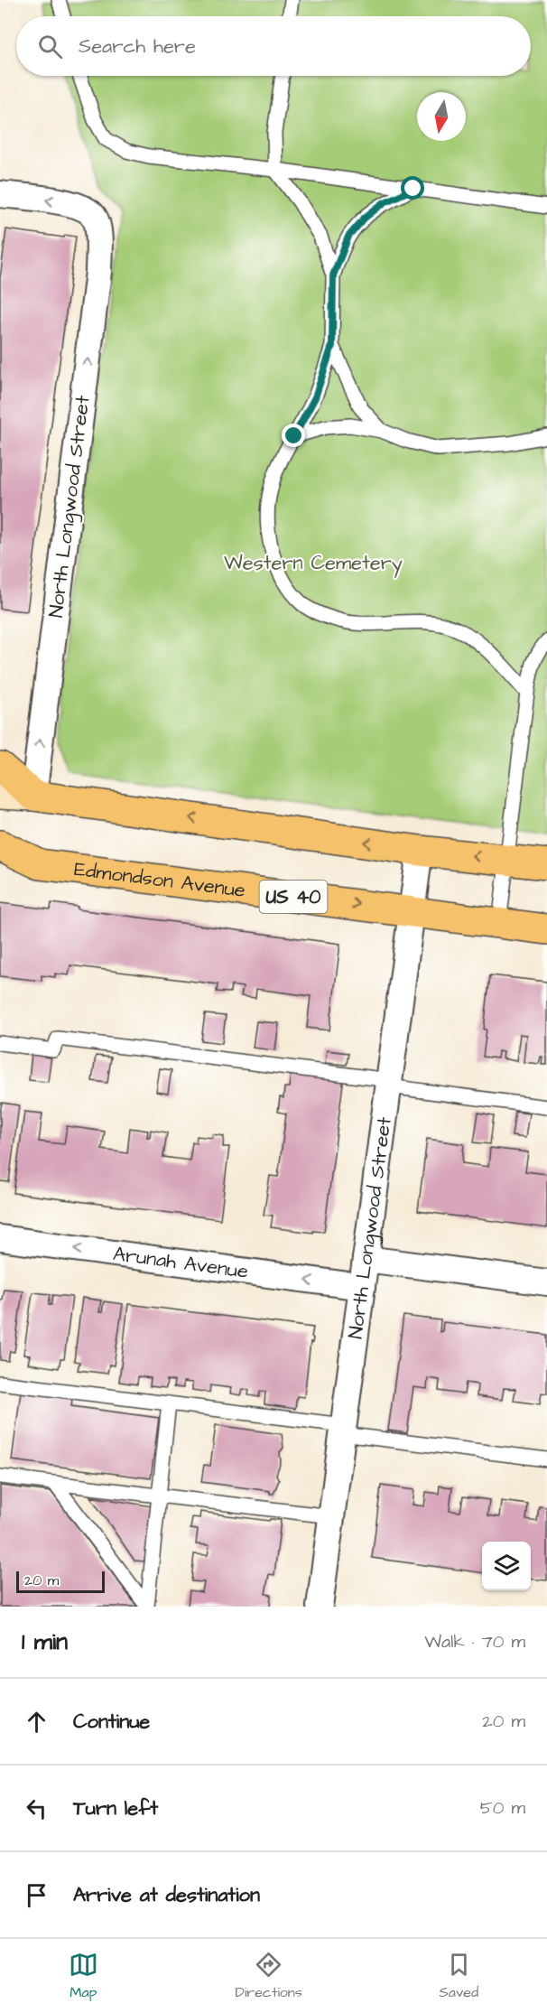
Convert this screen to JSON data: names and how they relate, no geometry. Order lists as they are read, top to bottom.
{
  "streets": {
    "main road": ["Edmondson Avenue", "US 40"],
    "street": ["North Longwood Street", "Arunah Avenue"]
  },
  "crossings": [
    ["North Longwood Street", "Edmondson Avenue"],
    ["North Longwood Street", "Arunah Avenue"],
    ["Edmondson Avenue", "US 40"]
  ],
  "one_way": ["North Longwood Street", "Arunah Avenue"],
  "parks": ["Western Cemetery"],
  "scale_bar": "20 m",
  "north": "bottom",
  "page": {
    "search": "Search here",
    "scale": "20 m",
    "heading": ["1 min", "Walk · 70 m"],
    "list": [
      ["Continue", "20 m"],
      ["Turn left", "50 m"],
      "Arrive at destination"
    ],
    "nav": ["Map", "Directions", "Saved"]
  }
}
